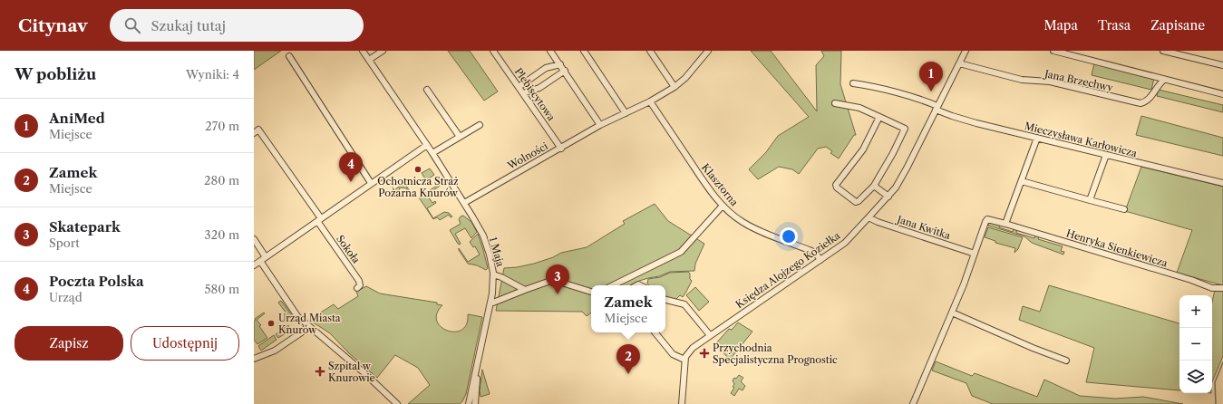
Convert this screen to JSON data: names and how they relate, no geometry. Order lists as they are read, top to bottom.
{
  "streets": {
    "street": [
      "Jana Brzechwy",
      "Plebiscytowa",
      "Mieczysława Karłowicza",
      "Wolności",
      "Klasztorna",
      "Jana Kwitka",
      "Henryka Sienkiewicza",
      "Sokoła",
      "1 Maja",
      "Księdza Alojzego Koziełka"
    ]
  },
  "crossings": [
    ["Jana Brzechwy", "Księdza Alojzego Koziełka"],
    ["Plebiscytowa", "Wolności"],
    ["Mieczysława Karłowicza", "Księdza Alojzego Koziełka"],
    ["Wolności", "Klasztorna"],
    ["Wolności", "1 Maja"],
    ["Klasztorna", "Księdza Alojzego Koziełka"],
    ["Jana Kwitka", "Henryka Sienkiewicza"],
    ["Jana Kwitka", "Księdza Alojzego Koziełka"]
  ],
  "places": {
    "other": ["Ochotnicza Straż Pożarna Knurów", "Urząd Miasta Knurów"],
    "health": ["Przychodnia Specjalistyczna Prognostic", "Szpital w Knurowie"]
  },
  "page": {
    "header": "Citynav",
    "search": "Szukaj tutaj",
    "nav": ["Mapa", "Trasa", "Zapisane"],
    "heading": ["W pobliżu", "Wyniki: 4"],
    "pins": [
      "1",
      "4",
      "3",
      "2"
    ],
    "list": [
      {
        "mark": "1",
        "name": "AniMed",
        "note": "Miejsce",
        "value": "270 m"
      },
      {
        "mark": "2",
        "name": "Zamek",
        "note": "Miejsce",
        "value": "280 m"
      },
      {
        "mark": "3",
        "name": "Skatepark",
        "note": "Sport",
        "value": "320 m"
      },
      {
        "mark": "4",
        "name": "Poczta Polska",
        "note": "Urząd",
        "value": "580 m"
      }
    ],
    "popup": ["Zamek", "Miejsce"],
    "map_buttons": ["+", "−"],
    "buttons": ["Zapisz", "Udostępnij"]
  }
}
